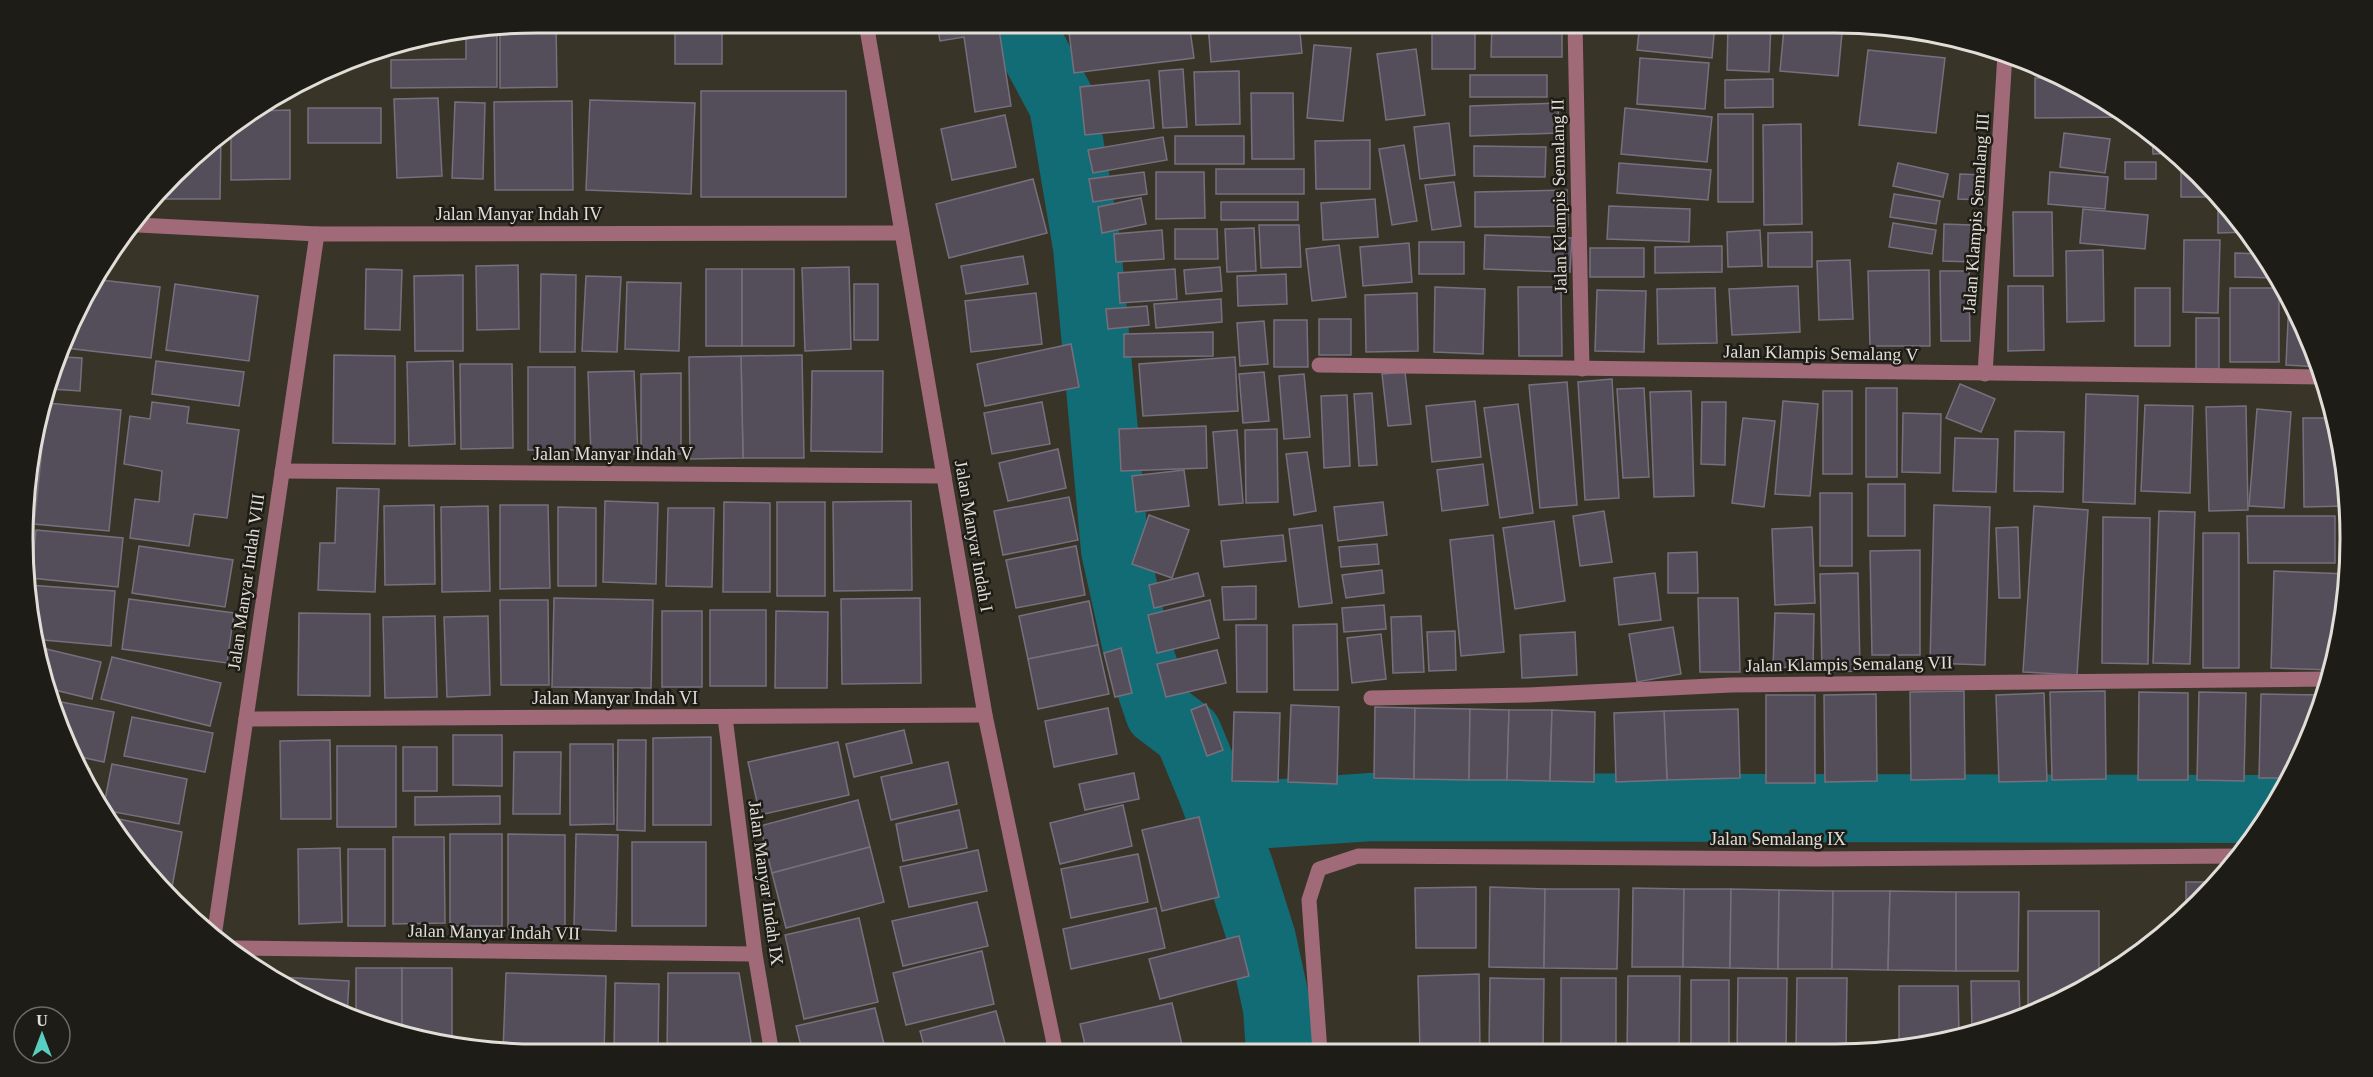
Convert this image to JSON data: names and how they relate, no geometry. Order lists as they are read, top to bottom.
{
  "streets": {
    "street": [
      "Jalan Klampis Semalang II",
      "Jalan Klampis Semalang III",
      "Jalan Manyar Indah IV",
      "Jalan Klampis Semalang V",
      "Jalan Manyar Indah V",
      "Jalan Manyar Indah I",
      "Jalan Manyar Indah VIII",
      "Jalan Klampis Semalang VII",
      "Jalan Manyar Indah VI",
      "Jalan Semalang IX",
      "Jalan Manyar Indah IX",
      "Jalan Manyar Indah VII"
    ]
  },
  "crossings": [
    ["Jalan Klampis Semalang II", "Jalan Klampis Semalang V"],
    ["Jalan Klampis Semalang III", "Jalan Klampis Semalang V"],
    ["Jalan Manyar Indah IV", "Jalan Manyar Indah I"],
    ["Jalan Manyar Indah IV", "Jalan Manyar Indah VIII"],
    ["Jalan Manyar Indah V", "Jalan Manyar Indah I"],
    ["Jalan Manyar Indah V", "Jalan Manyar Indah VIII"],
    ["Jalan Manyar Indah I", "Jalan Manyar Indah VI"],
    ["Jalan Manyar Indah VIII", "Jalan Manyar Indah VI"],
    ["Jalan Manyar Indah VI", "Jalan Manyar Indah IX"],
    ["Jalan Manyar Indah IX", "Jalan Manyar Indah VII"]
  ],
  "north": "top"
}
